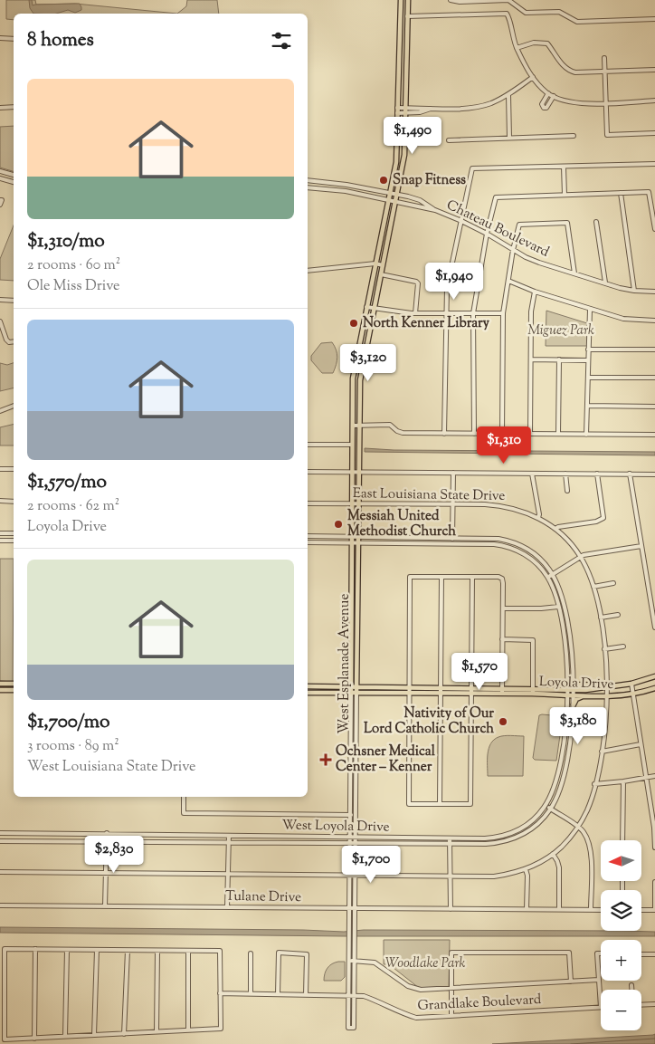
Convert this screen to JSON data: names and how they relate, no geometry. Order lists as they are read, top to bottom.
{
  "streets": {
    "main road": ["West Esplanade Avenue", "Loyola Drive"],
    "street": [
      "Chateau Boulevard",
      "East Louisiana State Drive",
      "West Loyola Drive",
      "Tulane Drive",
      "Grandlake Boulevard"
    ]
  },
  "crossings": [
    ["Chateau Boulevard", "West Esplanade Avenue"],
    ["East Louisiana State Drive", "West Esplanade Avenue"],
    ["East Louisiana State Drive", "Loyola Drive"],
    ["West Esplanade Avenue", "Loyola Drive"],
    ["West Esplanade Avenue", "West Loyola Drive"],
    ["West Esplanade Avenue", "Tulane Drive"],
    ["West Esplanade Avenue", "Grandlake Boulevard"],
    ["Loyola Drive", "West Loyola Drive"]
  ],
  "parks": ["Miguez Park", "Woodlake Park"],
  "places": {
    "other": [
      "Snap Fitness",
      "North Kenner Library",
      "Messiah United Methodist Church",
      "Nativity of Our Lord Catholic Church"
    ],
    "health": ["Ochsner Medical Center – Kenner"]
  },
  "north": "left",
  "page": {
    "heading": "8 homes",
    "list": [
      {
        "name": "$1,310/mo",
        "note": "2 rooms · 60 m² · Ole Miss Drive"
      },
      {
        "name": "$1,570/mo",
        "note": "2 rooms · 62 m² · Loyola Drive"
      },
      {
        "name": "$1,700/mo",
        "note": "3 rooms · 89 m² · West Louisiana State Drive"
      }
    ],
    "price": [
      "$1,490",
      "$1,940",
      "$3,120",
      "$1,310",
      "$1,570",
      "$3,180",
      "$2,830",
      "$1,700"
    ],
    "map_buttons": ["+", "−"]
  }
}
